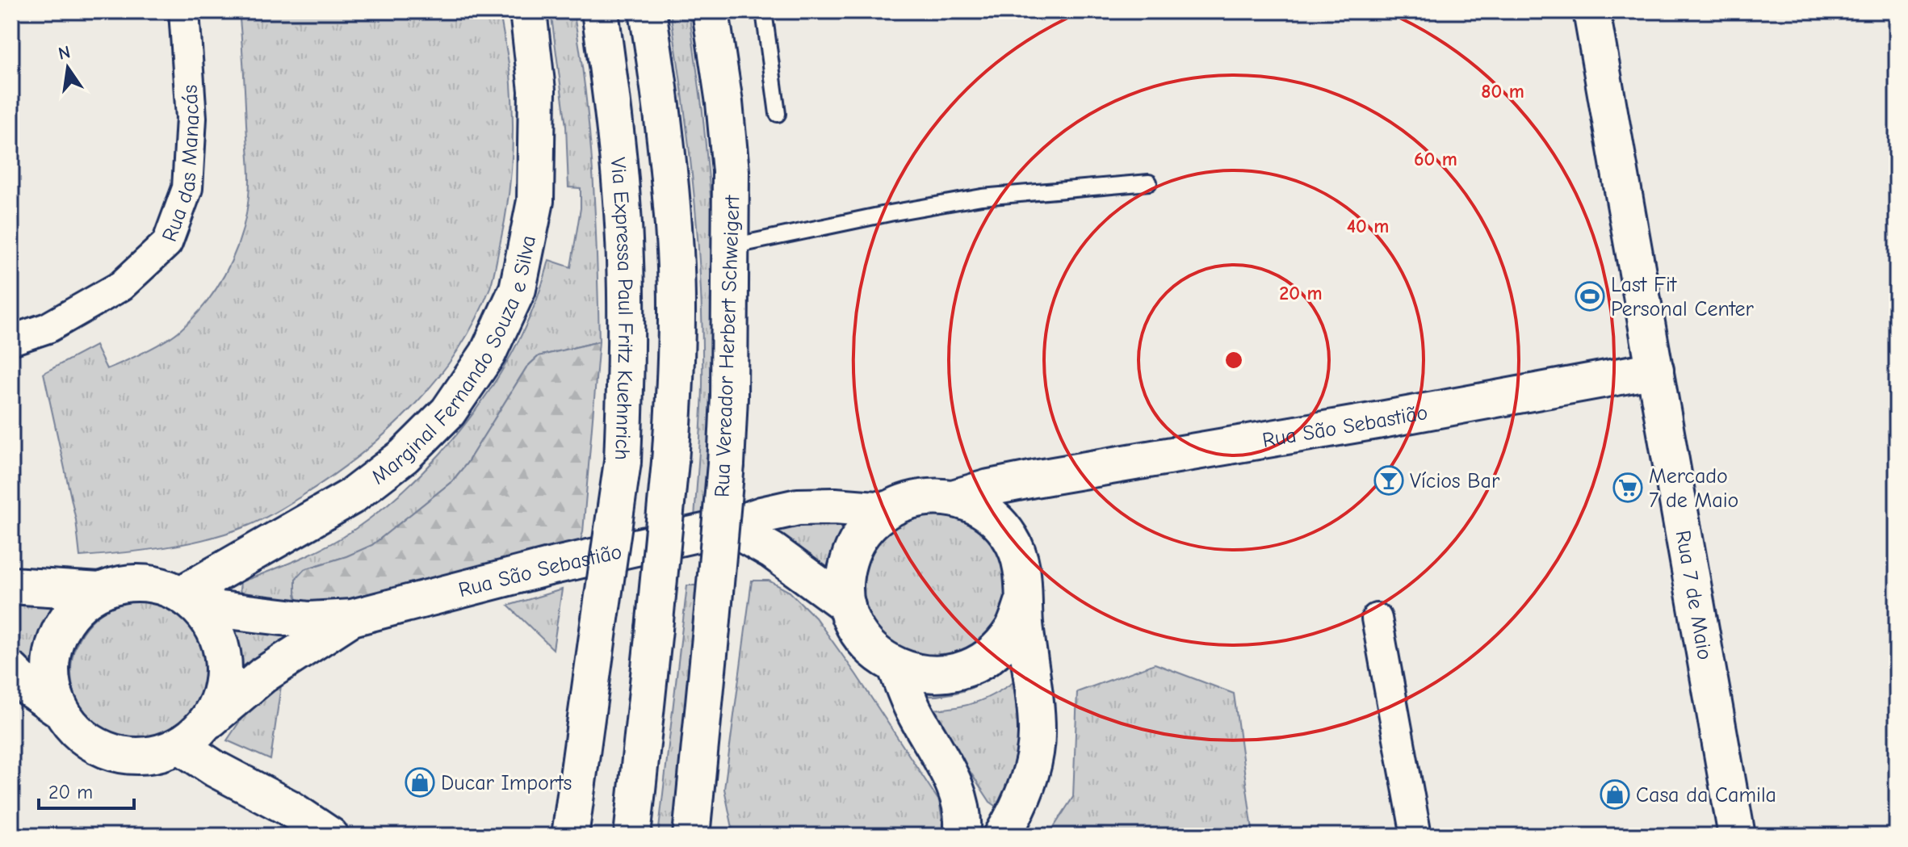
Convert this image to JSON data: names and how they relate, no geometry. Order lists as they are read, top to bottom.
{
  "streets": {
    "street": [
      "Rua das Manacás",
      "Via Expressa Paul Fritz Kuehnrich",
      "Rua Vereador Herbert Schweigert",
      "Marginal Fernando Souza e Silva",
      "Rua São Sebastião",
      "Rua 7 de Maio"
    ]
  },
  "crossings": [
    ["Marginal Fernando Souza e Silva", "Rua São Sebastião"],
    ["Rua São Sebastião", "Rua 7 de Maio"]
  ],
  "places": {
    "sports": ["Last Fit Personal Center"],
    "bar": ["Vícios Bar"],
    "supermarket": ["Mercado 7 de Maio"],
    "shop": ["Ducar Imports", "Casa da Camila"]
  },
  "scale_bar": "20 m",
  "north": "top",
  "rings": [
    "80 m",
    "60 m",
    "40 m",
    "20 m"
  ]
}
